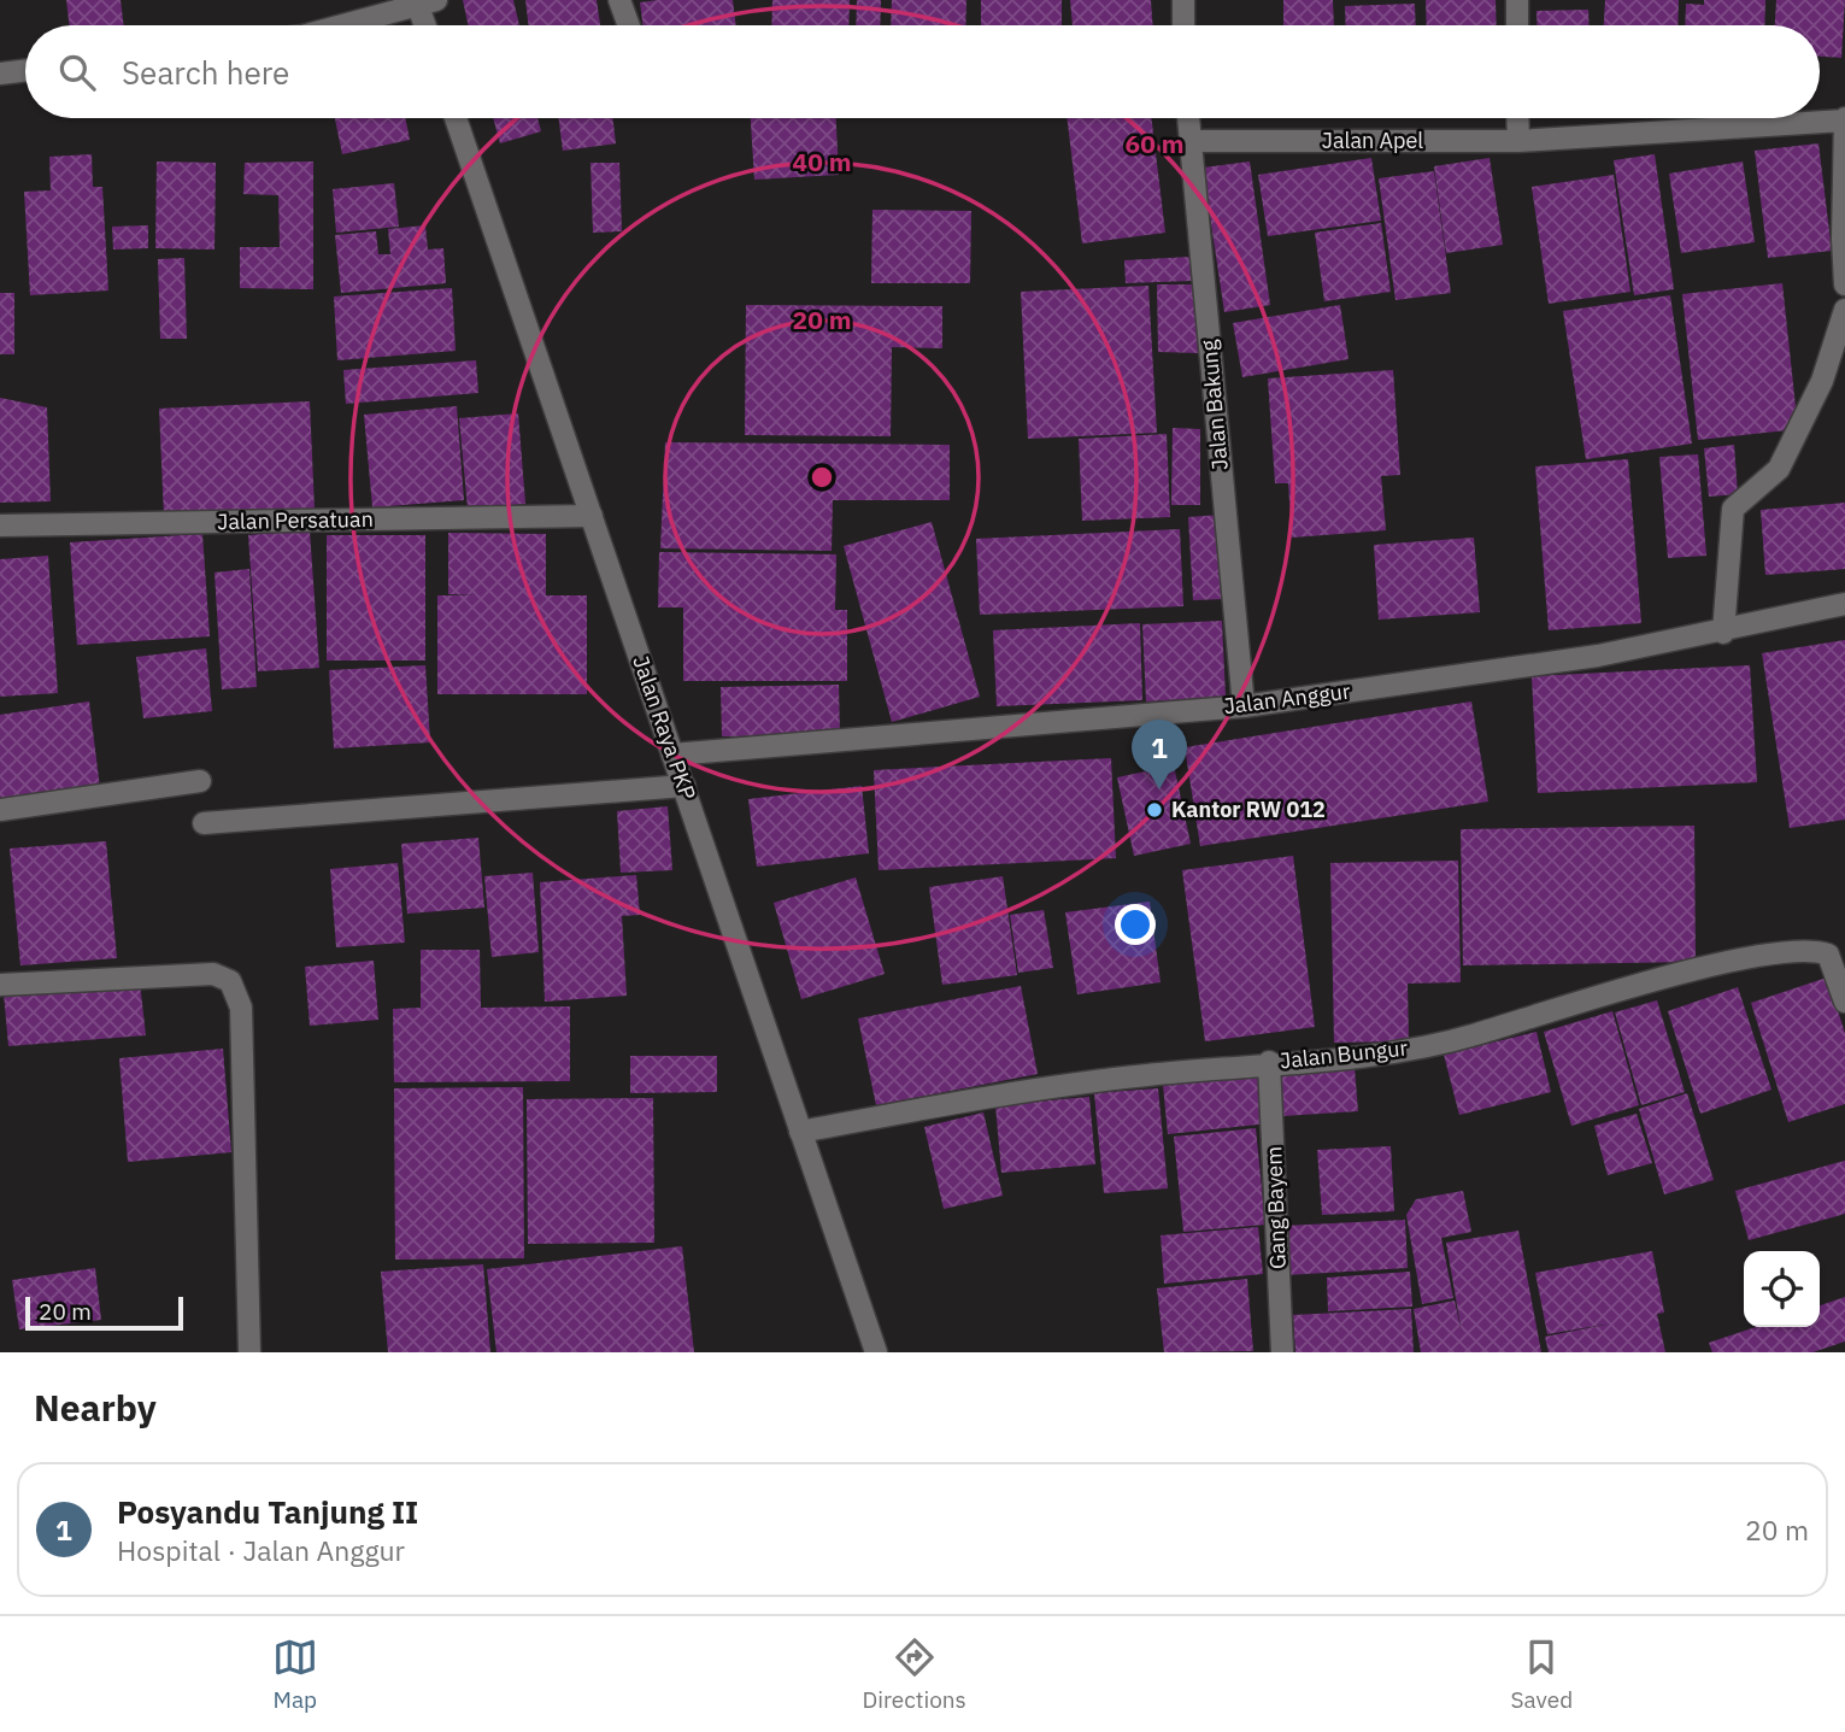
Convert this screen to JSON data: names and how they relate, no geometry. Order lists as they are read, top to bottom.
{
  "streets": {
    "street": [
      "Jalan Apel",
      "Jalan Bakung",
      "Jalan Persatuan",
      "Jalan Anggur",
      "Jalan Raya PKP",
      "Jalan Bungur",
      "Gang Bayem"
    ]
  },
  "crossings": [
    ["Jalan Apel", "Jalan Bakung"],
    ["Jalan Bakung", "Jalan Anggur"],
    ["Jalan Persatuan", "Jalan Raya PKP"],
    ["Jalan Anggur", "Jalan Raya PKP"],
    ["Jalan Raya PKP", "Jalan Bungur"],
    ["Jalan Bungur", "Gang Bayem"]
  ],
  "places": ["Kantor RW 012"],
  "scale_bar": "20 m",
  "page": {
    "search": "Search here",
    "pins": "1",
    "scale": "20 m",
    "heading": "Nearby",
    "list": [
      {
        "mark": "1",
        "name": "Posyandu Tanjung II",
        "note": "Hospital · Jalan Anggur",
        "value": "20 m"
      }
    ],
    "nav": ["Map", "Directions", "Saved"]
  },
  "rings": ["60 m", "40 m", "20 m"]
}
